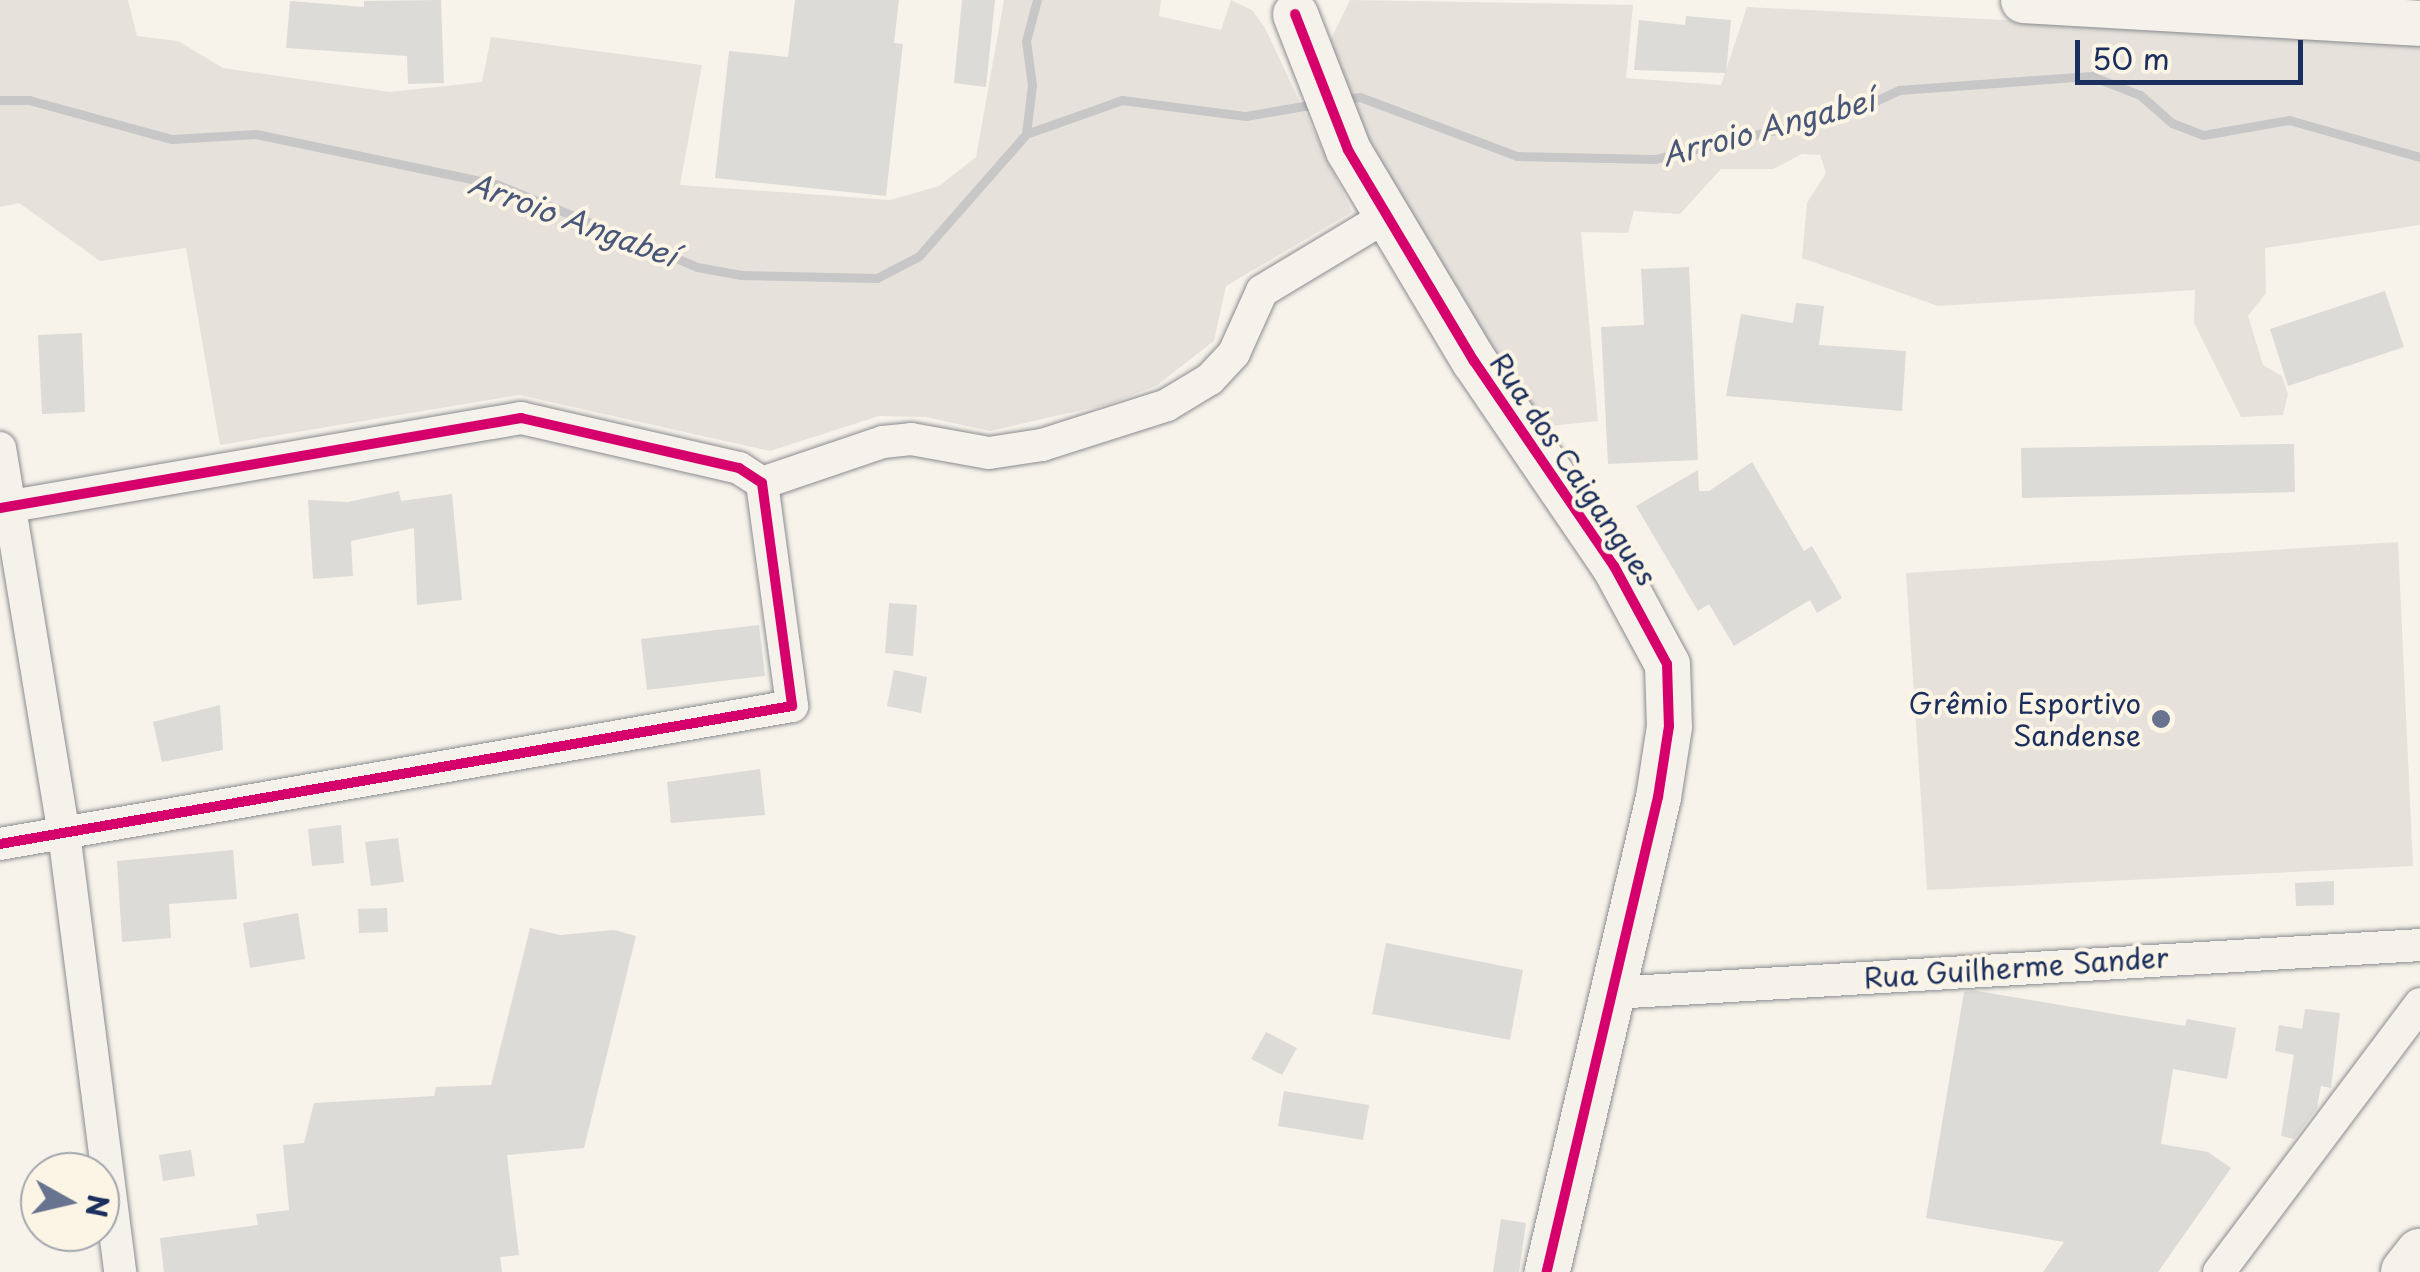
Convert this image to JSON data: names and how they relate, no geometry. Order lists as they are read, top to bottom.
{
  "streets": {
    "street": ["Rua dos Caigangues", "Rua Guilherme Sander"]
  },
  "crossings": [
    ["Rua dos Caigangues", "Rua Guilherme Sander"]
  ],
  "water": ["Arroio Angabeí"],
  "places": ["Grêmio Esportivo Sandense"],
  "scale_bar": "50 m",
  "north": "right"
}
